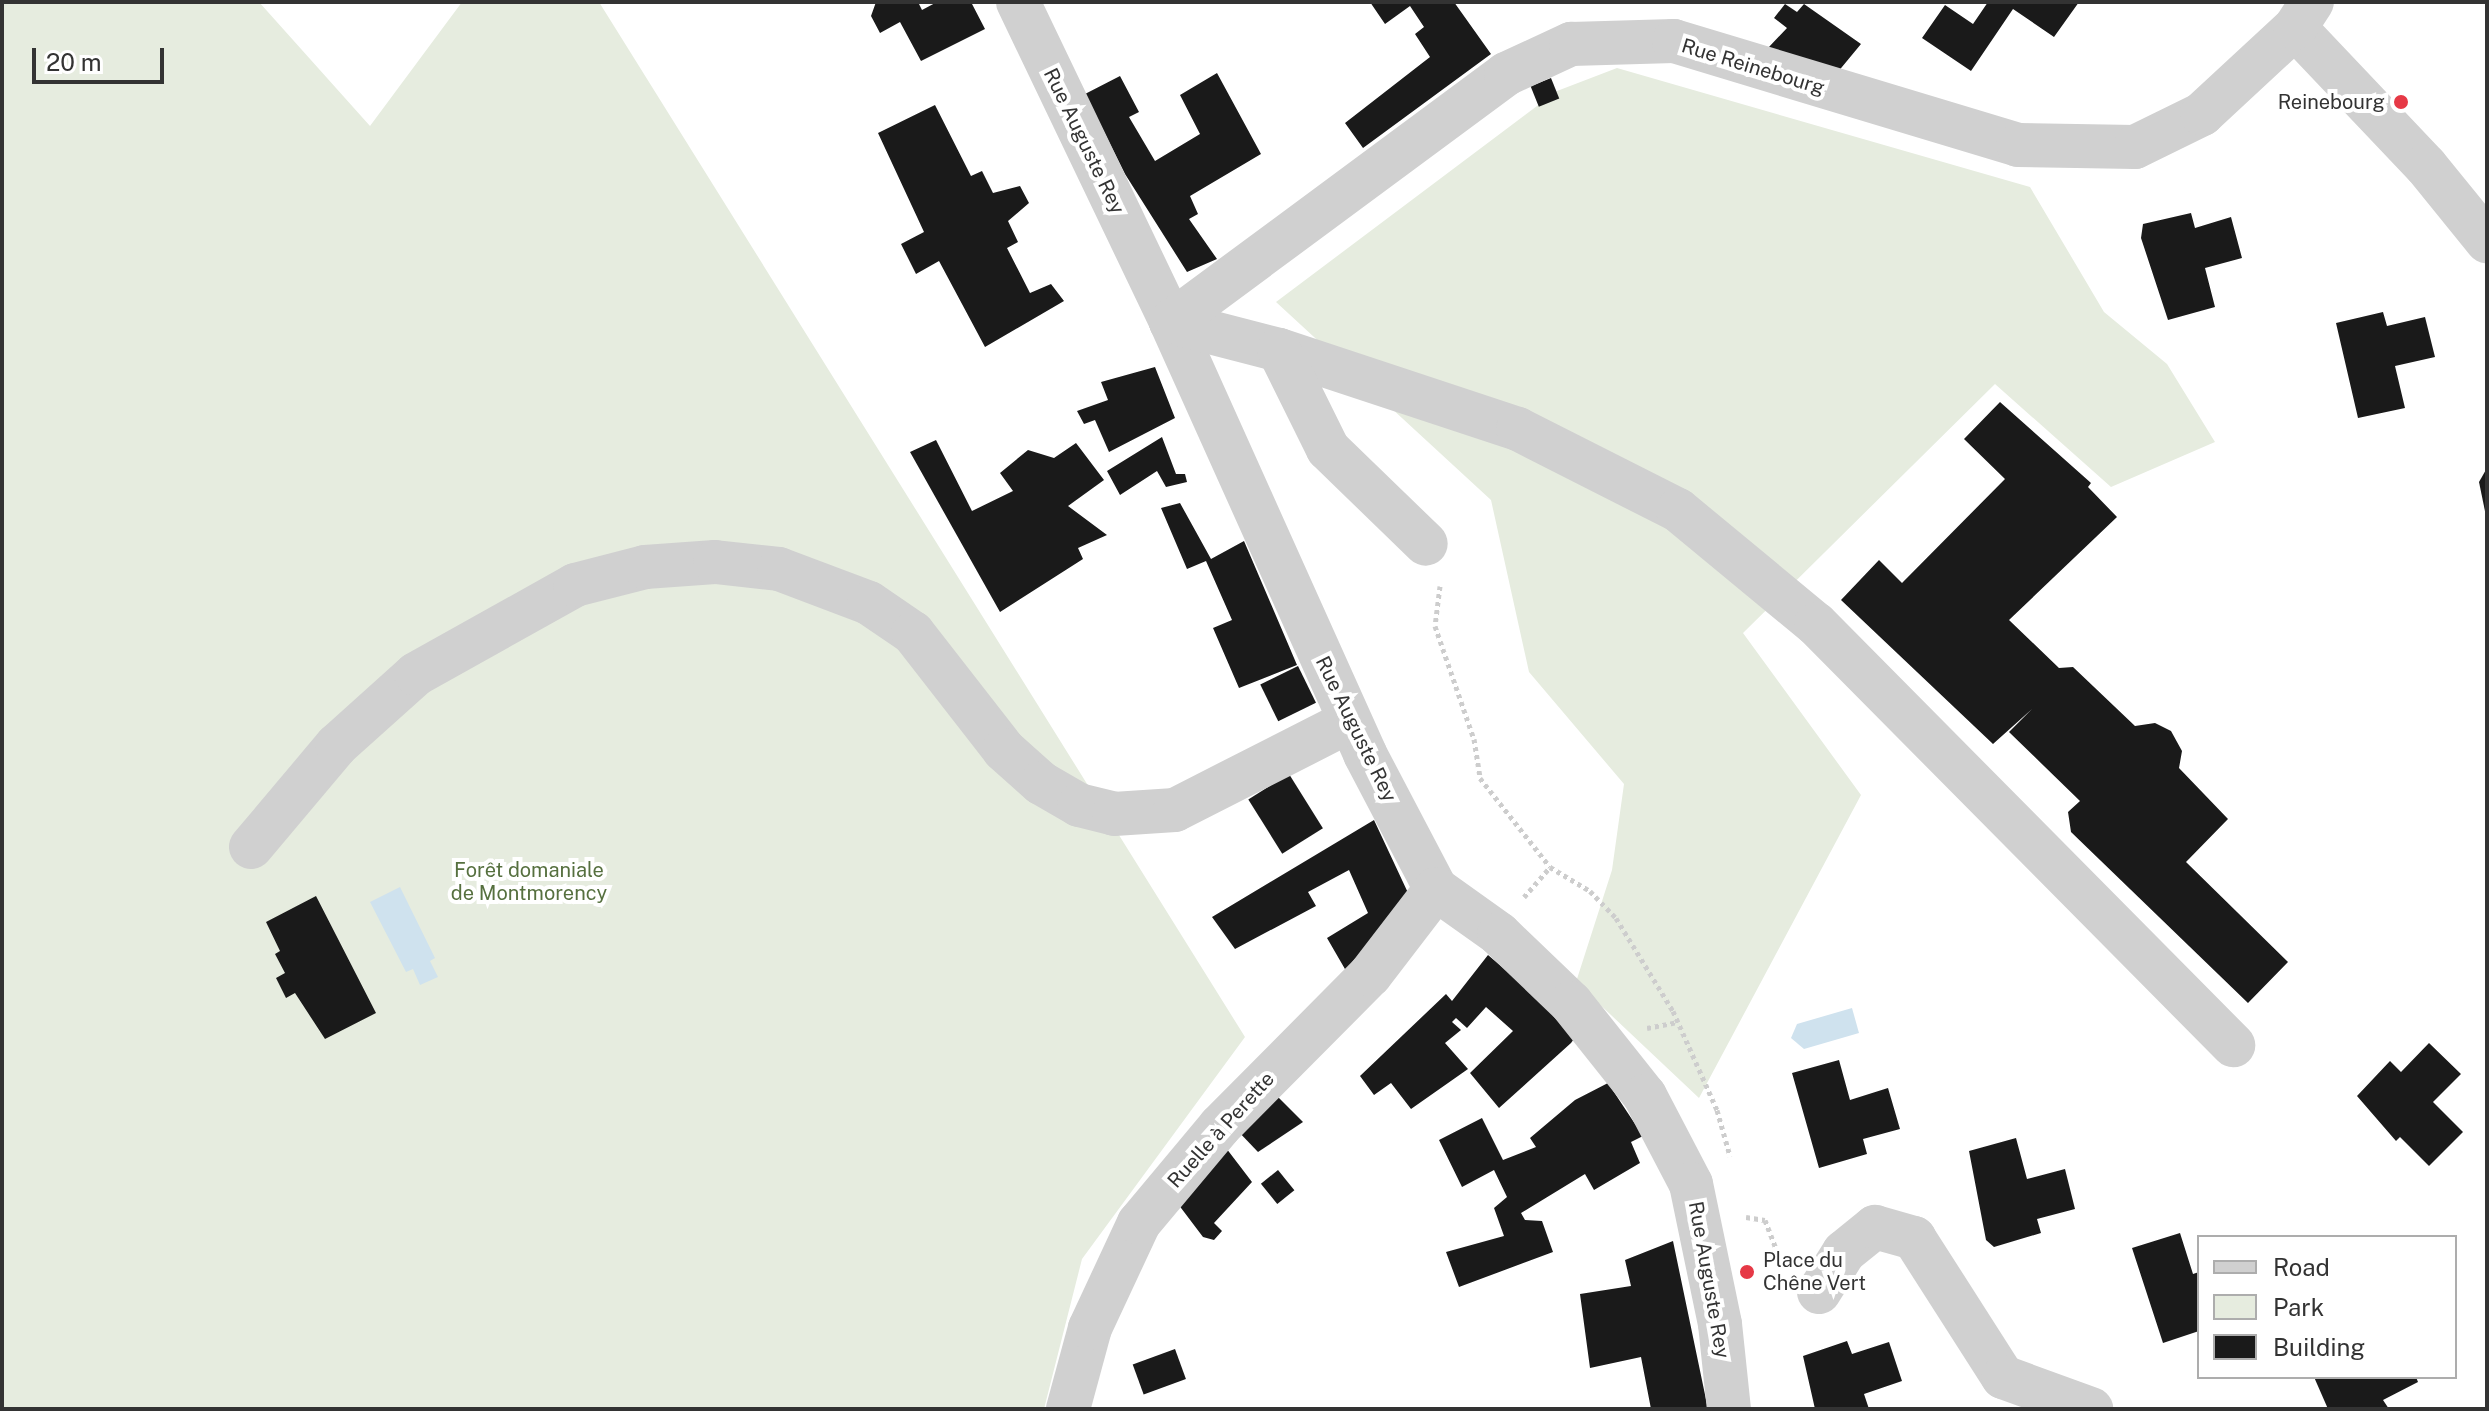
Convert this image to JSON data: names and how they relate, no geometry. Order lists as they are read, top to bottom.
{
  "streets": {
    "street": ["Rue Reinebourg", "Rue Auguste Rey", "Ruelle à Perette"]
  },
  "crossings": [
    ["Rue Reinebourg", "Rue Auguste Rey"],
    ["Rue Auguste Rey", "Ruelle à Perette"]
  ],
  "parks": ["Forêt domaniale de Montmorency"],
  "places": ["Reinebourg", "Place du Chêne Vert"],
  "legend": ["Road", "Park", "Building"],
  "scale_bar": "20 m"
}
